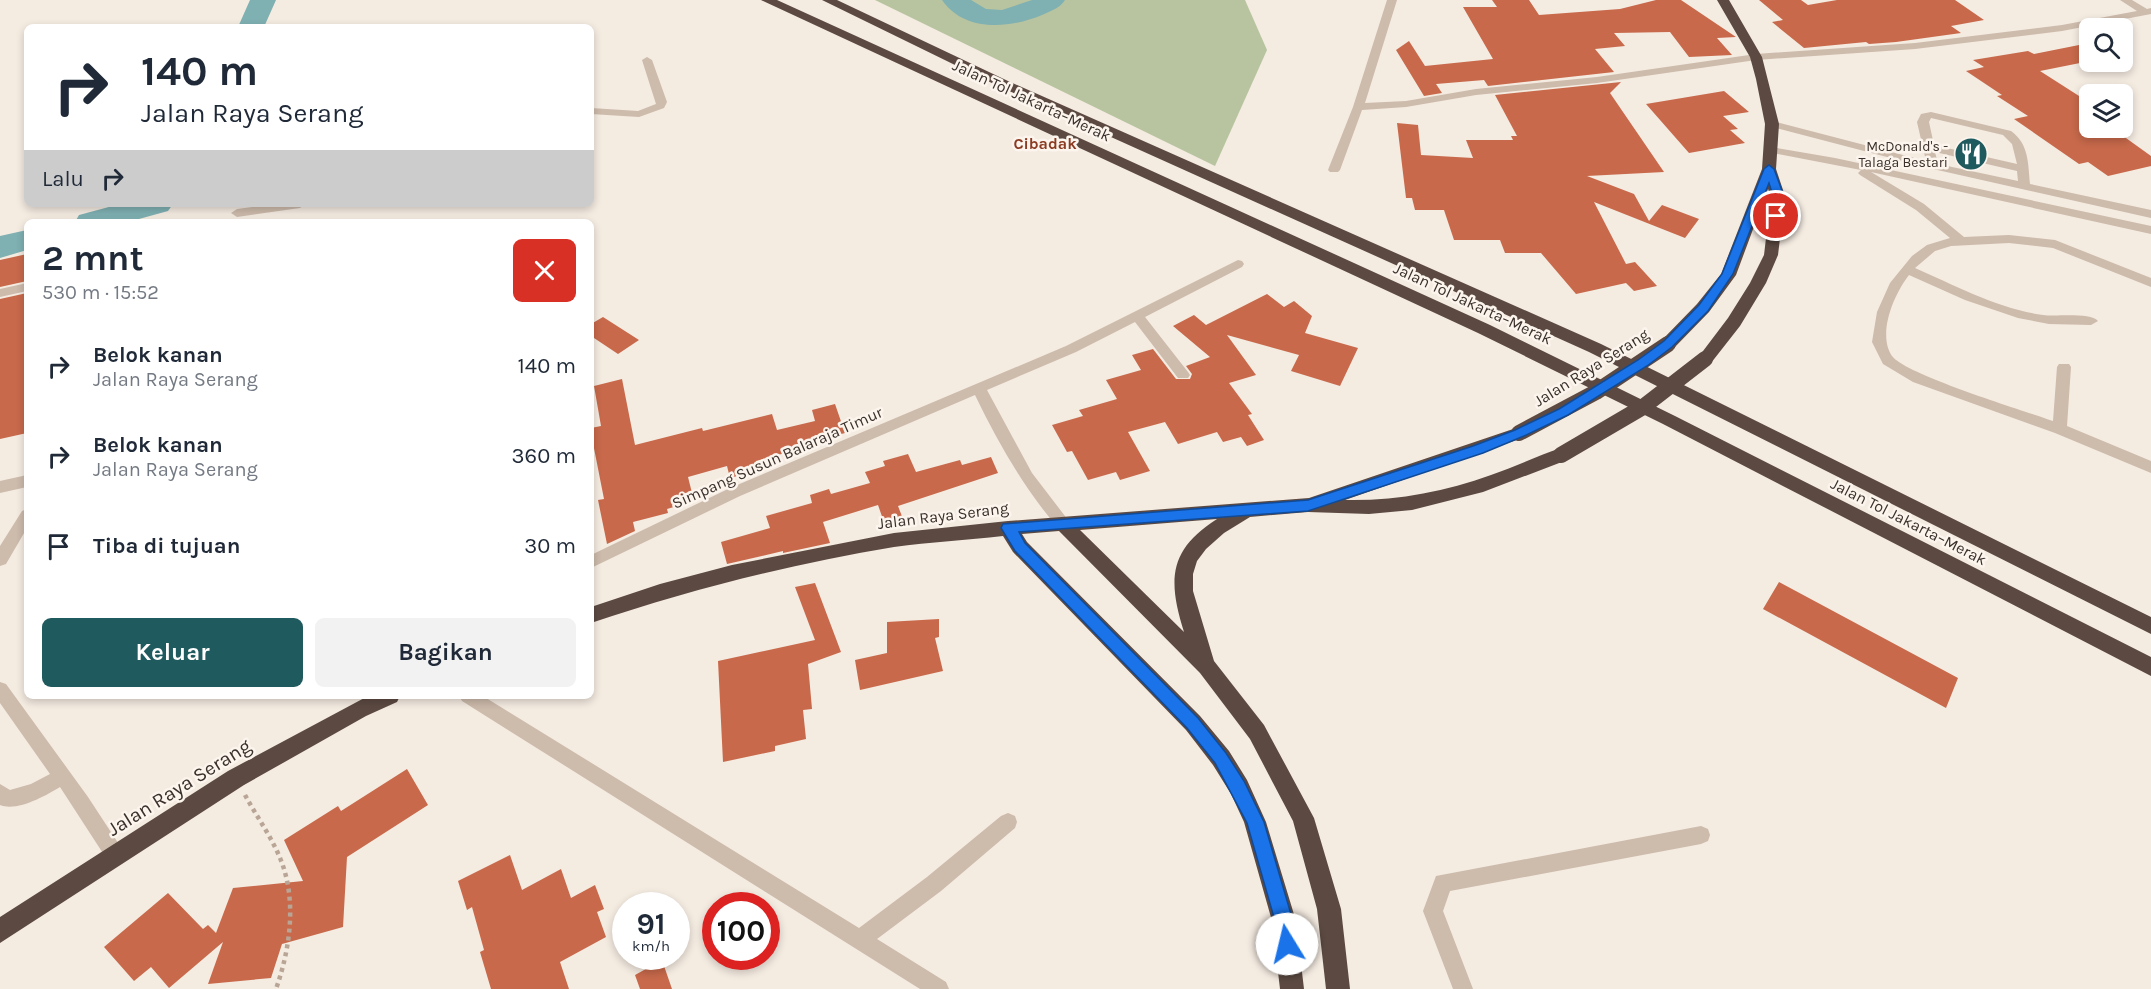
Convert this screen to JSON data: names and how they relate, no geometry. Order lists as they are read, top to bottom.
{
  "streets": {
    "highway": ["Jalan Tol Jakarta–Merak", "Jalan Raya Serang"],
    "street": ["Simpang Susun Balaraja Timur"]
  },
  "districts": ["Cibadak"],
  "places": {
    "restaurant": ["McDonald's - Talaga Bestari"]
  },
  "page": {
    "turn": ["140 m", "Jalan Raya Serang"],
    "then": "Lalu",
    "heading": ["2 mnt", "530 m · 15:52"],
    "list": [
      {
        "name": "Belok kanan",
        "note": "Jalan Raya Serang",
        "value": "140 m"
      },
      {
        "name": "Belok kanan",
        "note": "Jalan Raya Serang",
        "value": "360 m"
      },
      {
        "name": "Tiba di tujuan",
        "value": "30 m"
      }
    ],
    "buttons": ["Keluar", "Bagikan"],
    "speed": "91 km/h",
    "limit": "100"
  }
}
